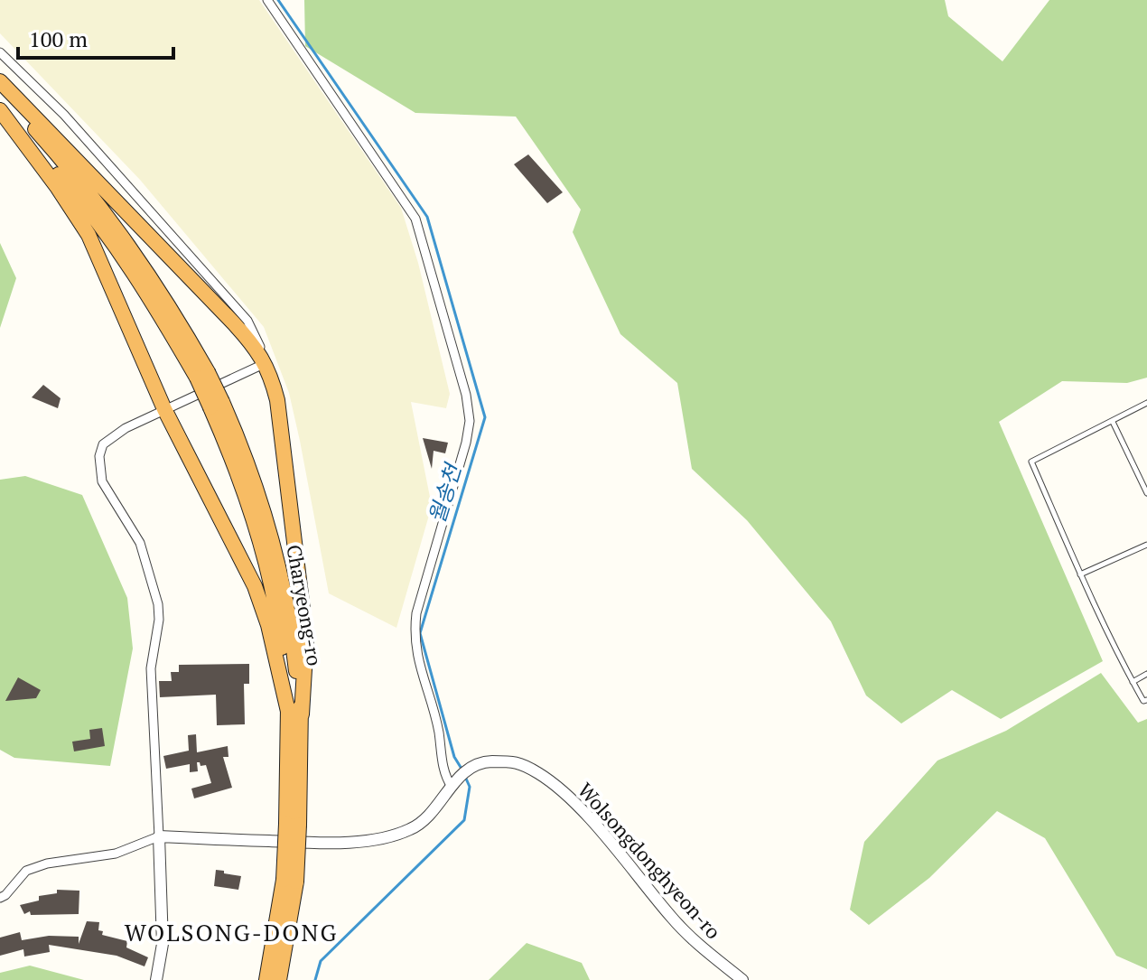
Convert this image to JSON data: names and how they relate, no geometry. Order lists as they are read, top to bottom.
{
  "streets": {
    "highway": ["Charyeong-ro"],
    "street": ["Wolsongdonghyeon-ro"]
  },
  "districts": ["WOLSONG-DONG"],
  "water": ["월송천"],
  "scale_bar": "100 m"
}
